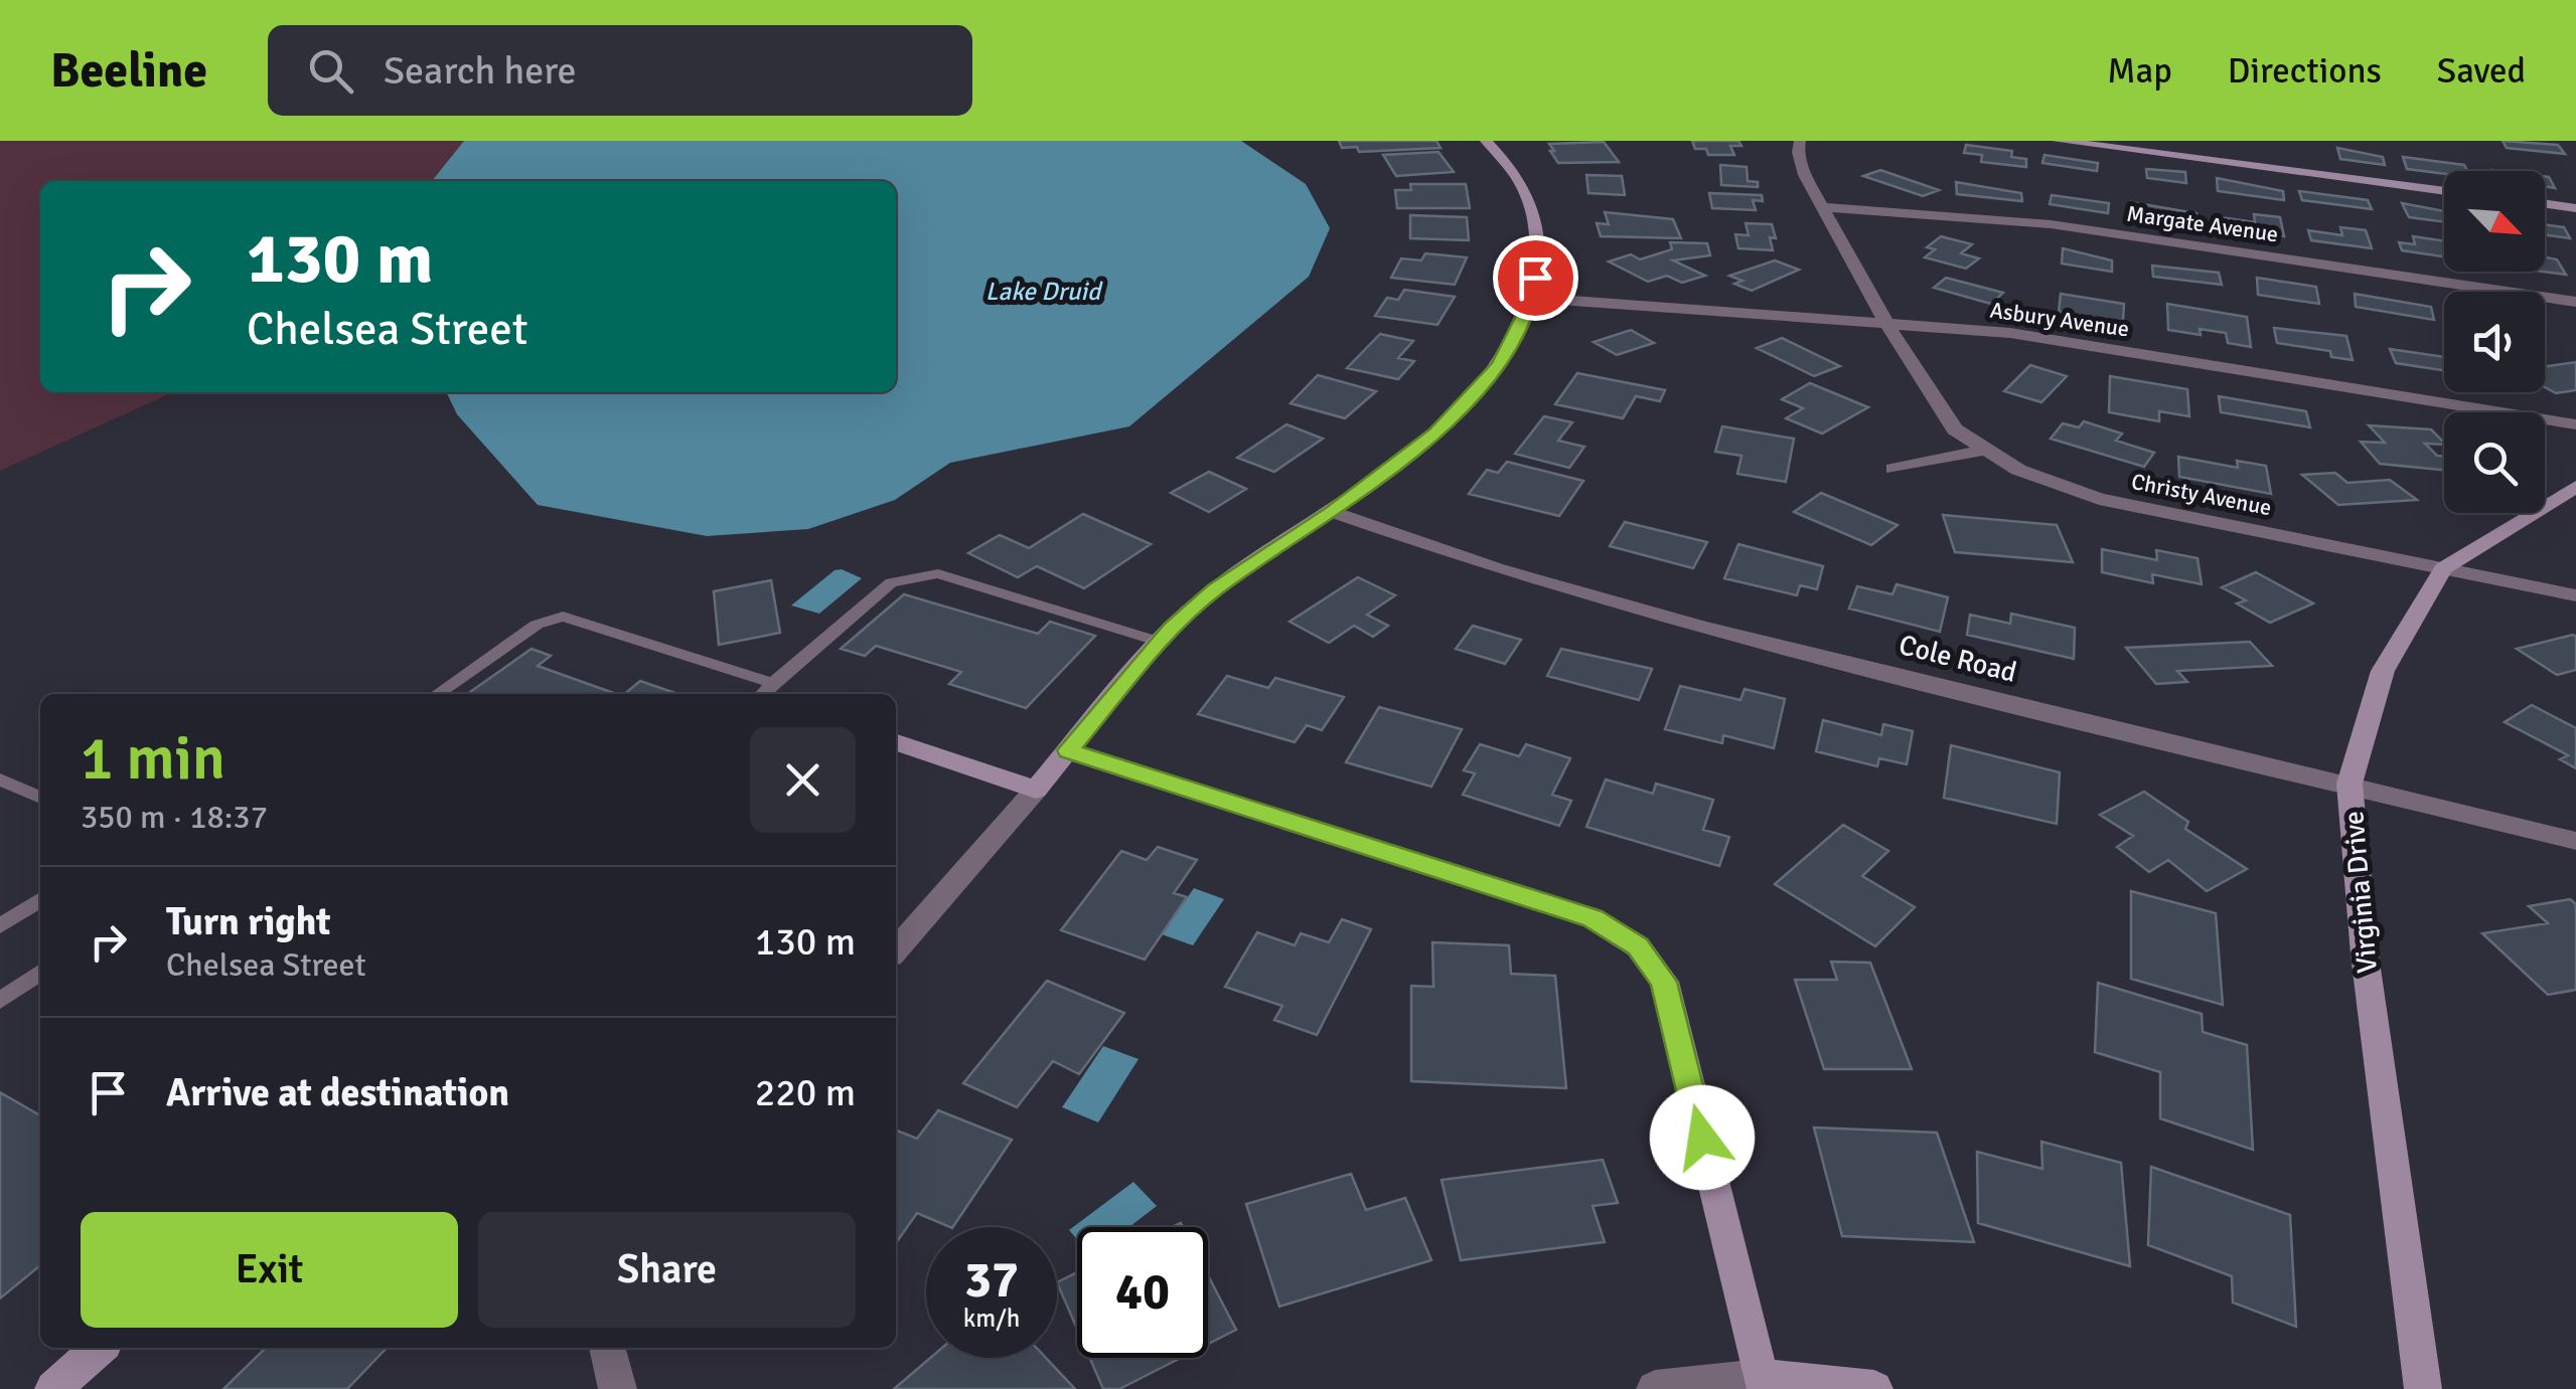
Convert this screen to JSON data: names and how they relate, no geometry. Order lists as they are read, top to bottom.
{
  "streets": {
    "street": [
      "Margate Avenue",
      "Asbury Avenue",
      "Christy Avenue",
      "Cole Road",
      "Virginia Drive"
    ]
  },
  "crossings": [
    ["Margate Avenue", "Christy Avenue"],
    ["Asbury Avenue", "Christy Avenue"],
    ["Christy Avenue", "Virginia Drive"],
    ["Cole Road", "Virginia Drive"]
  ],
  "water": ["Lake Druid"],
  "north": "bottom right",
  "page": {
    "header": "Beeline",
    "search": "Search here",
    "nav": ["Map", "Directions", "Saved"],
    "turn": ["130 m", "Chelsea Street"],
    "heading": ["1 min", "350 m · 18:37"],
    "list": [
      {
        "name": "Turn right",
        "note": "Chelsea Street",
        "value": "130 m"
      },
      {
        "name": "Arrive at destination",
        "value": "220 m"
      }
    ],
    "buttons": ["Exit", "Share"],
    "speed": "37 km/h",
    "limit": "40"
  }
}
